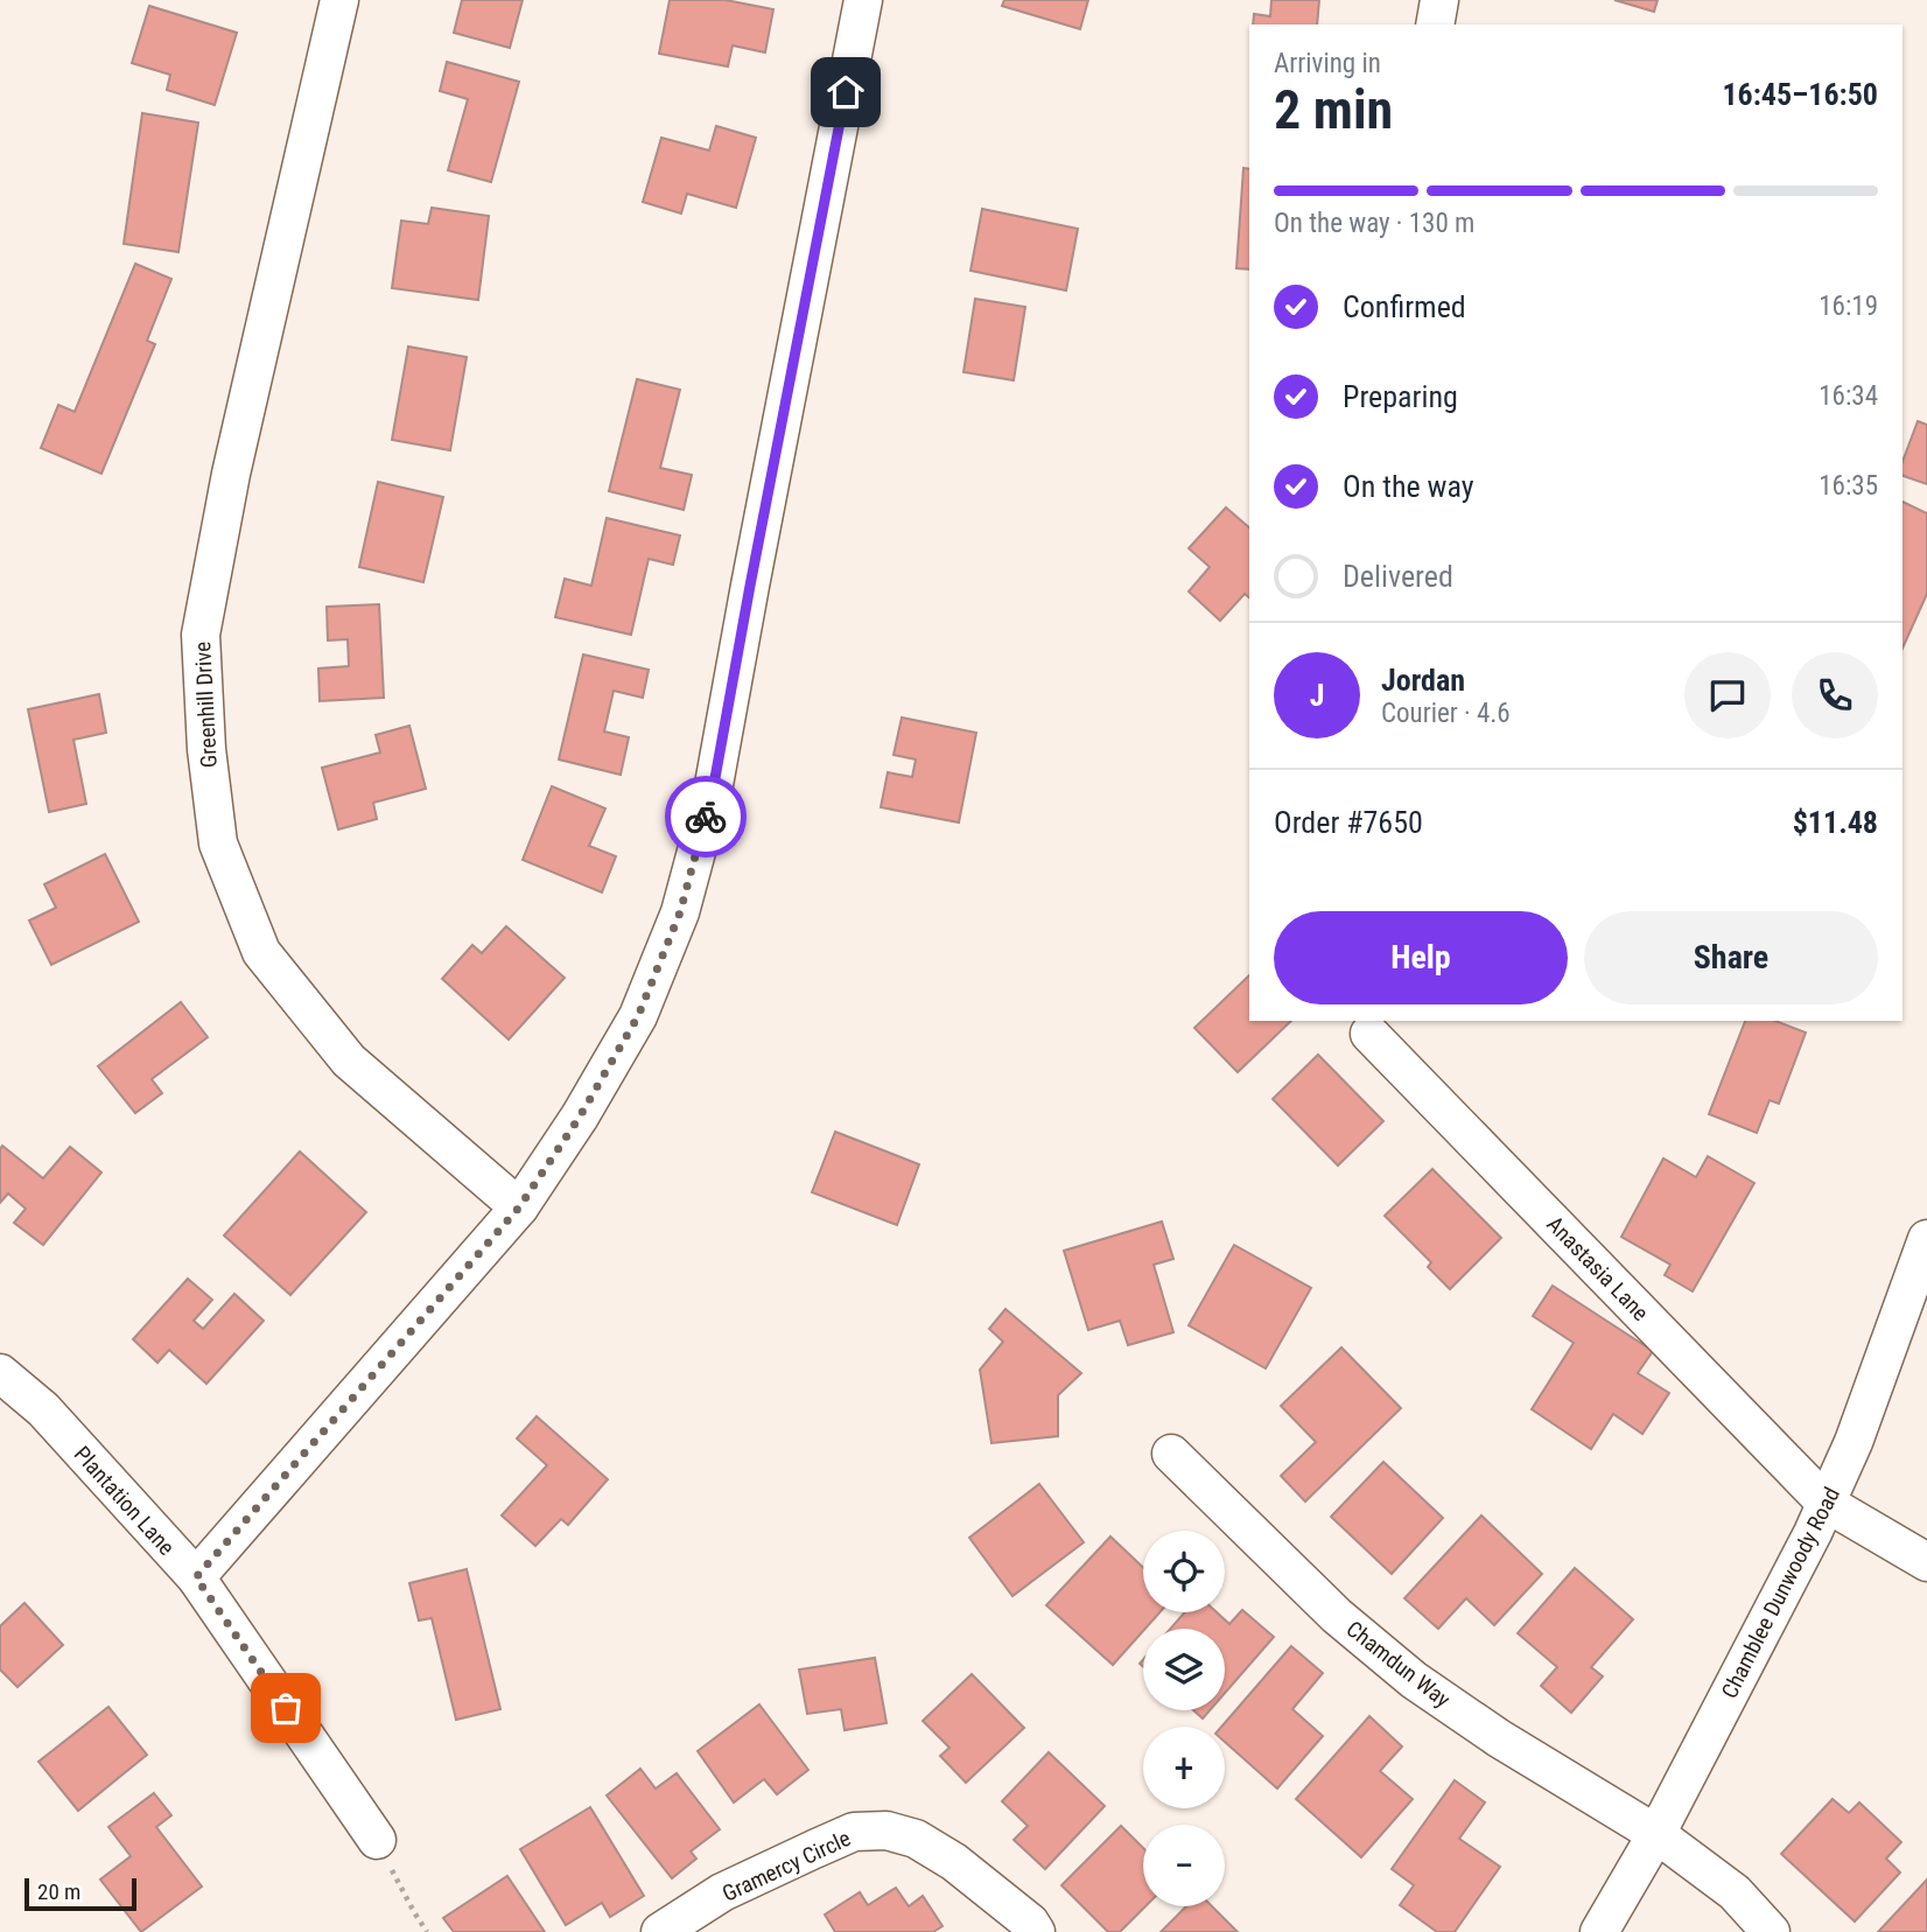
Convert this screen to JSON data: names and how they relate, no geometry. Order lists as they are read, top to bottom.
{
  "streets": {
    "street": [
      "Greenhill Drive",
      "Anastasia Lane",
      "Plantation Lane",
      "Chamblee Dunwoody Road",
      "Chamdun Way",
      "Gramercy Circle"
    ]
  },
  "crossings": [
    ["Anastasia Lane", "Chamblee Dunwoody Road"],
    ["Chamblee Dunwoody Road", "Chamdun Way"]
  ],
  "scale_bar": "20 m",
  "page": {
    "heading": ["2 min", "Arriving in", "16:45–16:50"],
    "panel": [
      "Jordan",
      "Courier · 4.6",
      "Order #7650",
      "$11.48"
    ],
    "bar": "On the way · 130 m",
    "list": [
      ["Confirmed", "16:19"],
      ["Preparing", "16:34"],
      ["On the way", "16:35"],
      "Delivered"
    ],
    "round": "J",
    "buttons": ["Help", "Share"],
    "map_buttons": ["+", "−"],
    "scale": "20 m"
  }
}
